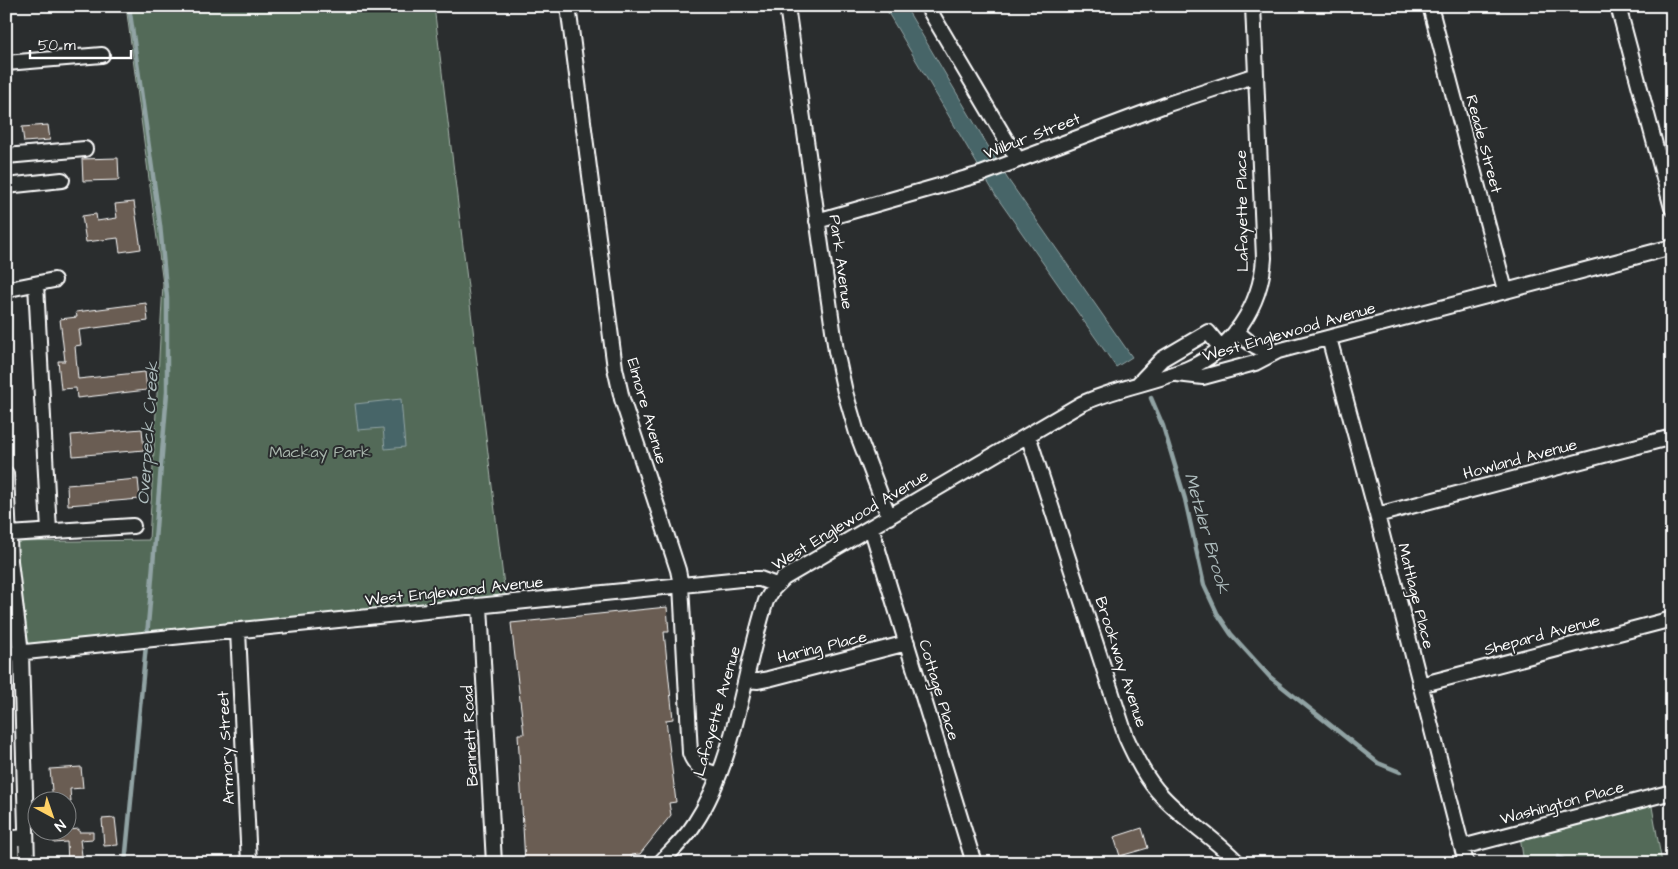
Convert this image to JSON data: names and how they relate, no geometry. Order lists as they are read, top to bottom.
{
  "streets": {
    "street": [
      "Wilbur Street",
      "Reade Street",
      "Lafayette Place",
      "Park Avenue",
      "West Englewood Avenue",
      "Elmore Avenue",
      "Howland Avenue",
      "Mattlage Place",
      "Shepard Avenue",
      "Haring Place",
      "Brookway Avenue",
      "Cottage Place",
      "Lafayette Avenue",
      "Bennett Road",
      "Armory Street",
      "Washington Place"
    ]
  },
  "crossings": [
    ["Wilbur Street", "Lafayette Place"],
    ["Wilbur Street", "Park Avenue"],
    ["Reade Street", "West Englewood Avenue"],
    ["Lafayette Place", "West Englewood Avenue"],
    ["Park Avenue", "West Englewood Avenue"],
    ["West Englewood Avenue", "Elmore Avenue"],
    ["West Englewood Avenue", "Mattlage Place"],
    ["West Englewood Avenue", "Brookway Avenue"],
    ["West Englewood Avenue", "Cottage Place"],
    ["West Englewood Avenue", "Lafayette Avenue"],
    ["West Englewood Avenue", "Bennett Road"],
    ["West Englewood Avenue", "Armory Street"],
    ["Elmore Avenue", "Lafayette Avenue"],
    ["Howland Avenue", "Mattlage Place"],
    ["Mattlage Place", "Shepard Avenue"],
    ["Mattlage Place", "Washington Place"],
    ["Haring Place", "Cottage Place"],
    ["Haring Place", "Lafayette Avenue"]
  ],
  "water": ["Overpeck Creek", "Metzler Brook"],
  "parks": ["Mackay Park"],
  "scale_bar": "50 m",
  "north": "bottom right"
}
